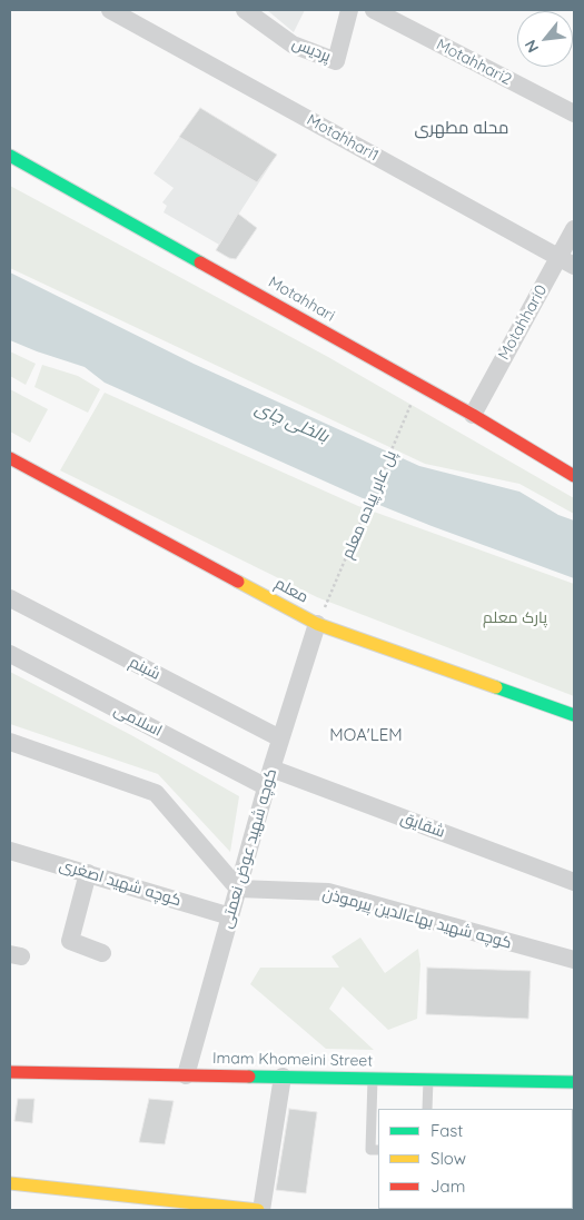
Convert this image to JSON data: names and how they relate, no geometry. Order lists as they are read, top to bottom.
{
  "streets": {
    "main road": ["Motahhari", "معلم", "Imam Khomeini Street"],
    "street": [
      "پردیس",
      "Motahhari2",
      "Motahhari1",
      "Motahhari0",
      "شبنم",
      "اسلامی",
      "شقایق",
      "کوچه شهید عوض نعمتی",
      "کوچه شهید اصغری",
      "کوچه شهید بهاءالدین پیرموذن"
    ],
    "path": ["پل عابر پیاده معلم"]
  },
  "crossings": [
    ["Motahhari1", "Motahhari0"],
    ["Motahhari", "Motahhari0"],
    ["Motahhari", "پل عابر پیاده معلم"],
    ["پل عابر پیاده معلم", "معلم"],
    ["پل عابر پیاده معلم", "کوچه شهید عوض نعمتی"],
    ["معلم", "کوچه شهید عوض نعمتی"],
    ["شبنم", "کوچه شهید عوض نعمتی"],
    ["اسلامی", "کوچه شهید عوض نعمتی"],
    ["شقایق", "کوچه شهید عوض نعمتی"],
    ["کوچه شهید عوض نعمتی", "کوچه شهید اصغری"],
    ["کوچه شهید عوض نعمتی", "کوچه شهید بهاءالدین پیرموذن"],
    ["کوچه شهید عوض نعمتی", "Imam Khomeini Street"]
  ],
  "districts": ["محله مطهری", "MOA'LEM"],
  "water": ["بالخلی چای"],
  "parks": ["پارک معلم"],
  "legend": ["Fast", "Slow", "Jam"],
  "north": "bottom left"
}
